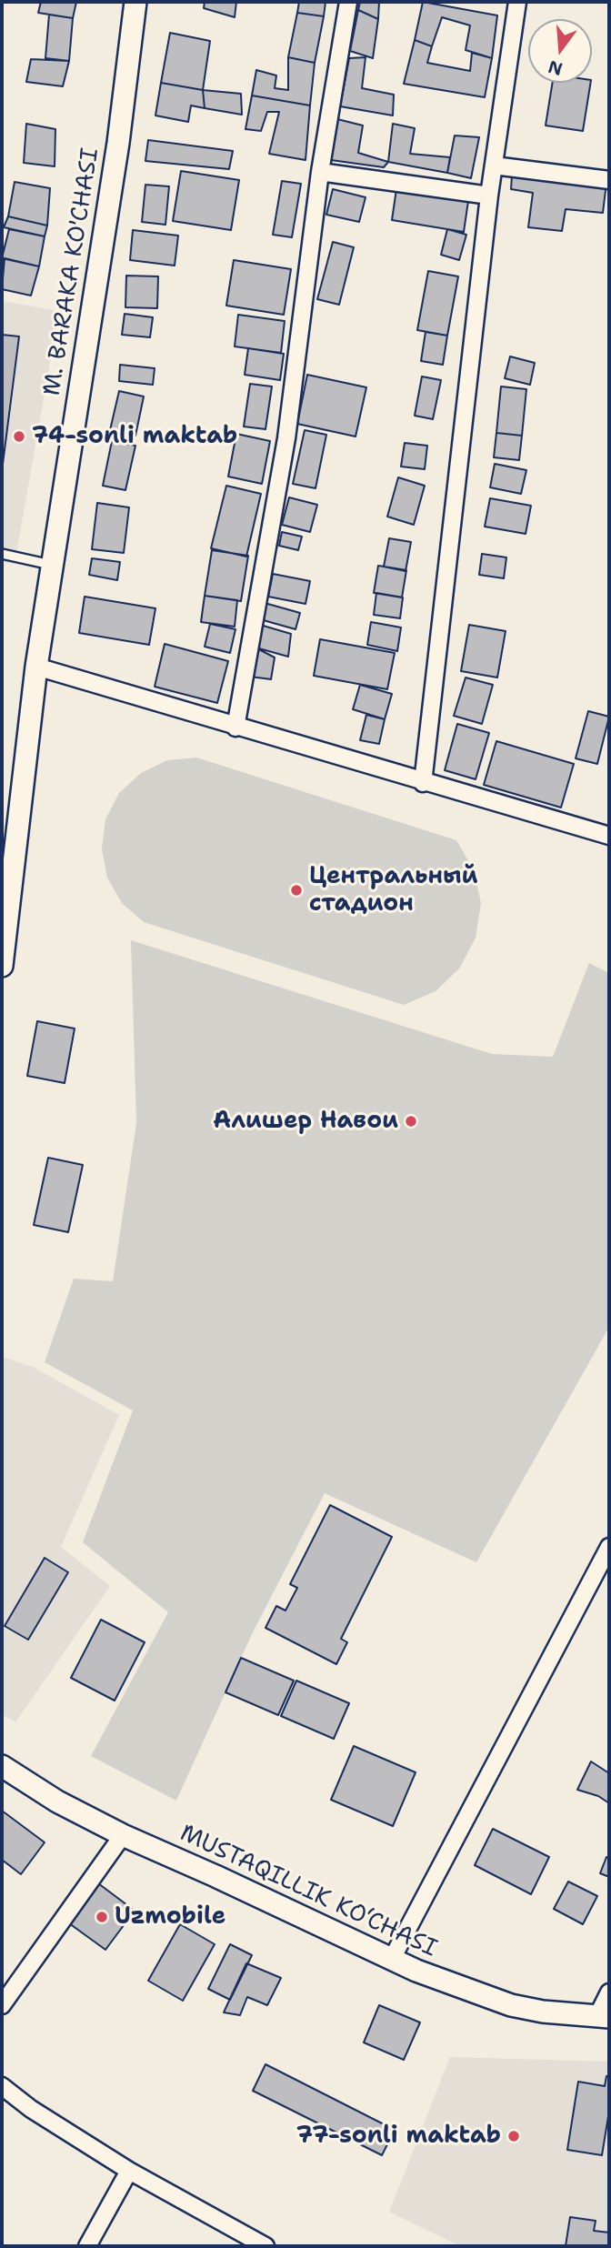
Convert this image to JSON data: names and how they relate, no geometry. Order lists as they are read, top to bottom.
{
  "streets": {
    "street": ["M. BARAKA KO'CHASI", "MUSTAQILLIK KO‘CHASI"]
  },
  "places": [
    "74-sonli maktab",
    "Центральный стадион",
    "Алишер Навои",
    "Uzmobile",
    "77-sonli maktab"
  ],
  "north": "bottom"
}
